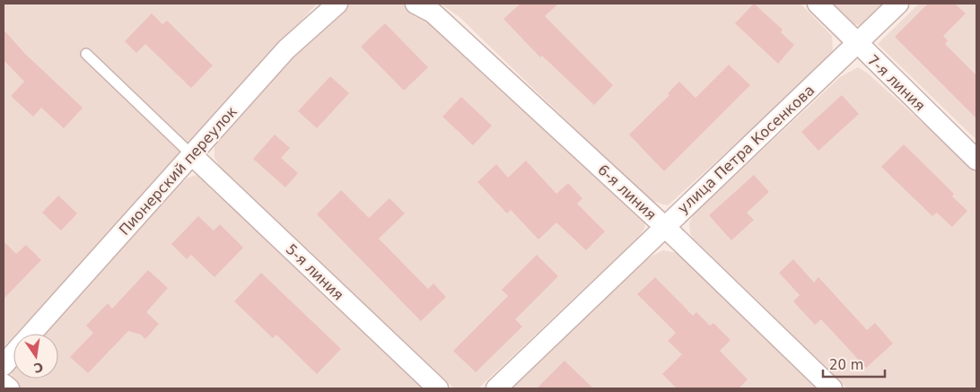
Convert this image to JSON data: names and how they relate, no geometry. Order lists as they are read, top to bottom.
{
  "streets": {
    "street": [
      "7-я линия",
      "улица Петра Косенкова",
      "Пионерский переулок",
      "6-я линия",
      "5-я линия"
    ]
  },
  "crossings": [
    ["7-я линия", "улица Петра Косенкова"],
    ["улица Петра Косенкова", "6-я линия"],
    ["Пионерский переулок", "5-я линия"]
  ],
  "scale_bar": "20 m",
  "north": "bottom"
}
